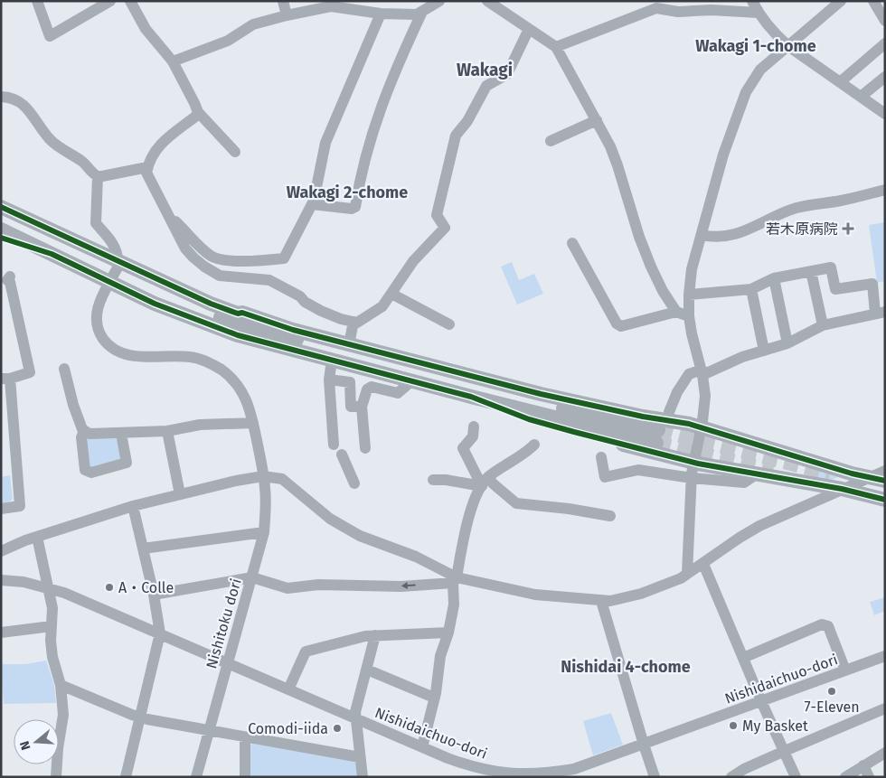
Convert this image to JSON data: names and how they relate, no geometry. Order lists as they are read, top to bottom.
{
  "streets": {
    "street": ["Nishitoku dori", "Nishidaichuo-dori"]
  },
  "crossings": [
    ["Nishitoku dori", "Nishidaichuo-dori"]
  ],
  "districts": [
    "Wakagi 1-chome",
    "Wakagi",
    "Wakagi 2-chome",
    "Nishidai 4-chome"
  ],
  "places": {
    "health": ["若木原病院"],
    "other": [
      "A・Colle",
      "7-Eleven",
      "My Basket",
      "Comodi-iida"
    ]
  },
  "north": "left"
}
